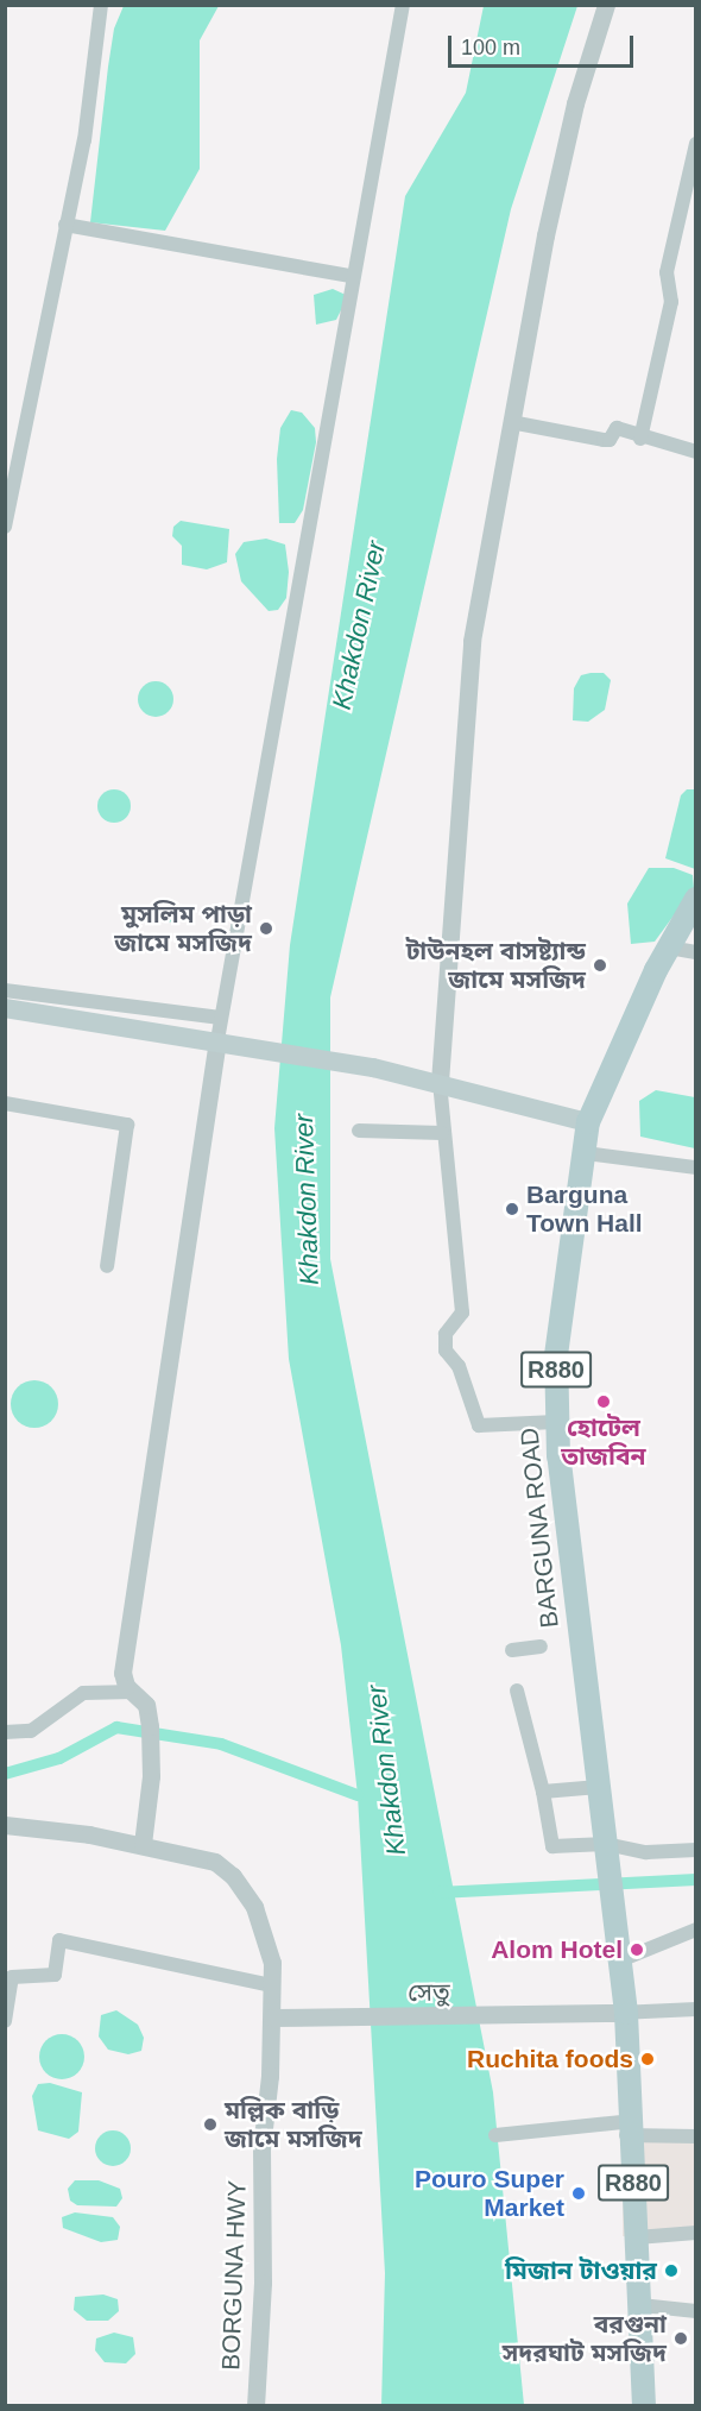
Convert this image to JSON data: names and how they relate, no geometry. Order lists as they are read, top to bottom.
{
  "streets": {
    "main road": ["R880", "BARGUNA ROAD"],
    "street": ["সেতু", "BORGUNA HWY"]
  },
  "crossings": [
    ["BARGUNA ROAD", "সেতু"],
    ["সেতু", "BORGUNA HWY"]
  ],
  "water": ["Khakdon River"],
  "places": [
    "মুসলিম পাড়া জামে মসজিদ",
    "টাউনহল বাসষ্ট্যান্ড জামে মসজিদ",
    "Barguna Town Hall",
    "হোটেল তাজবিন",
    "Alom Hotel",
    "Ruchita foods",
    "মল্লিক বাড়ি জামে মসজিদ",
    "Pouro Super Market",
    "মিজান টাওয়ার",
    "বরগুনা সদরঘাট মসজিদ"
  ],
  "scale_bar": "100 m"
}
